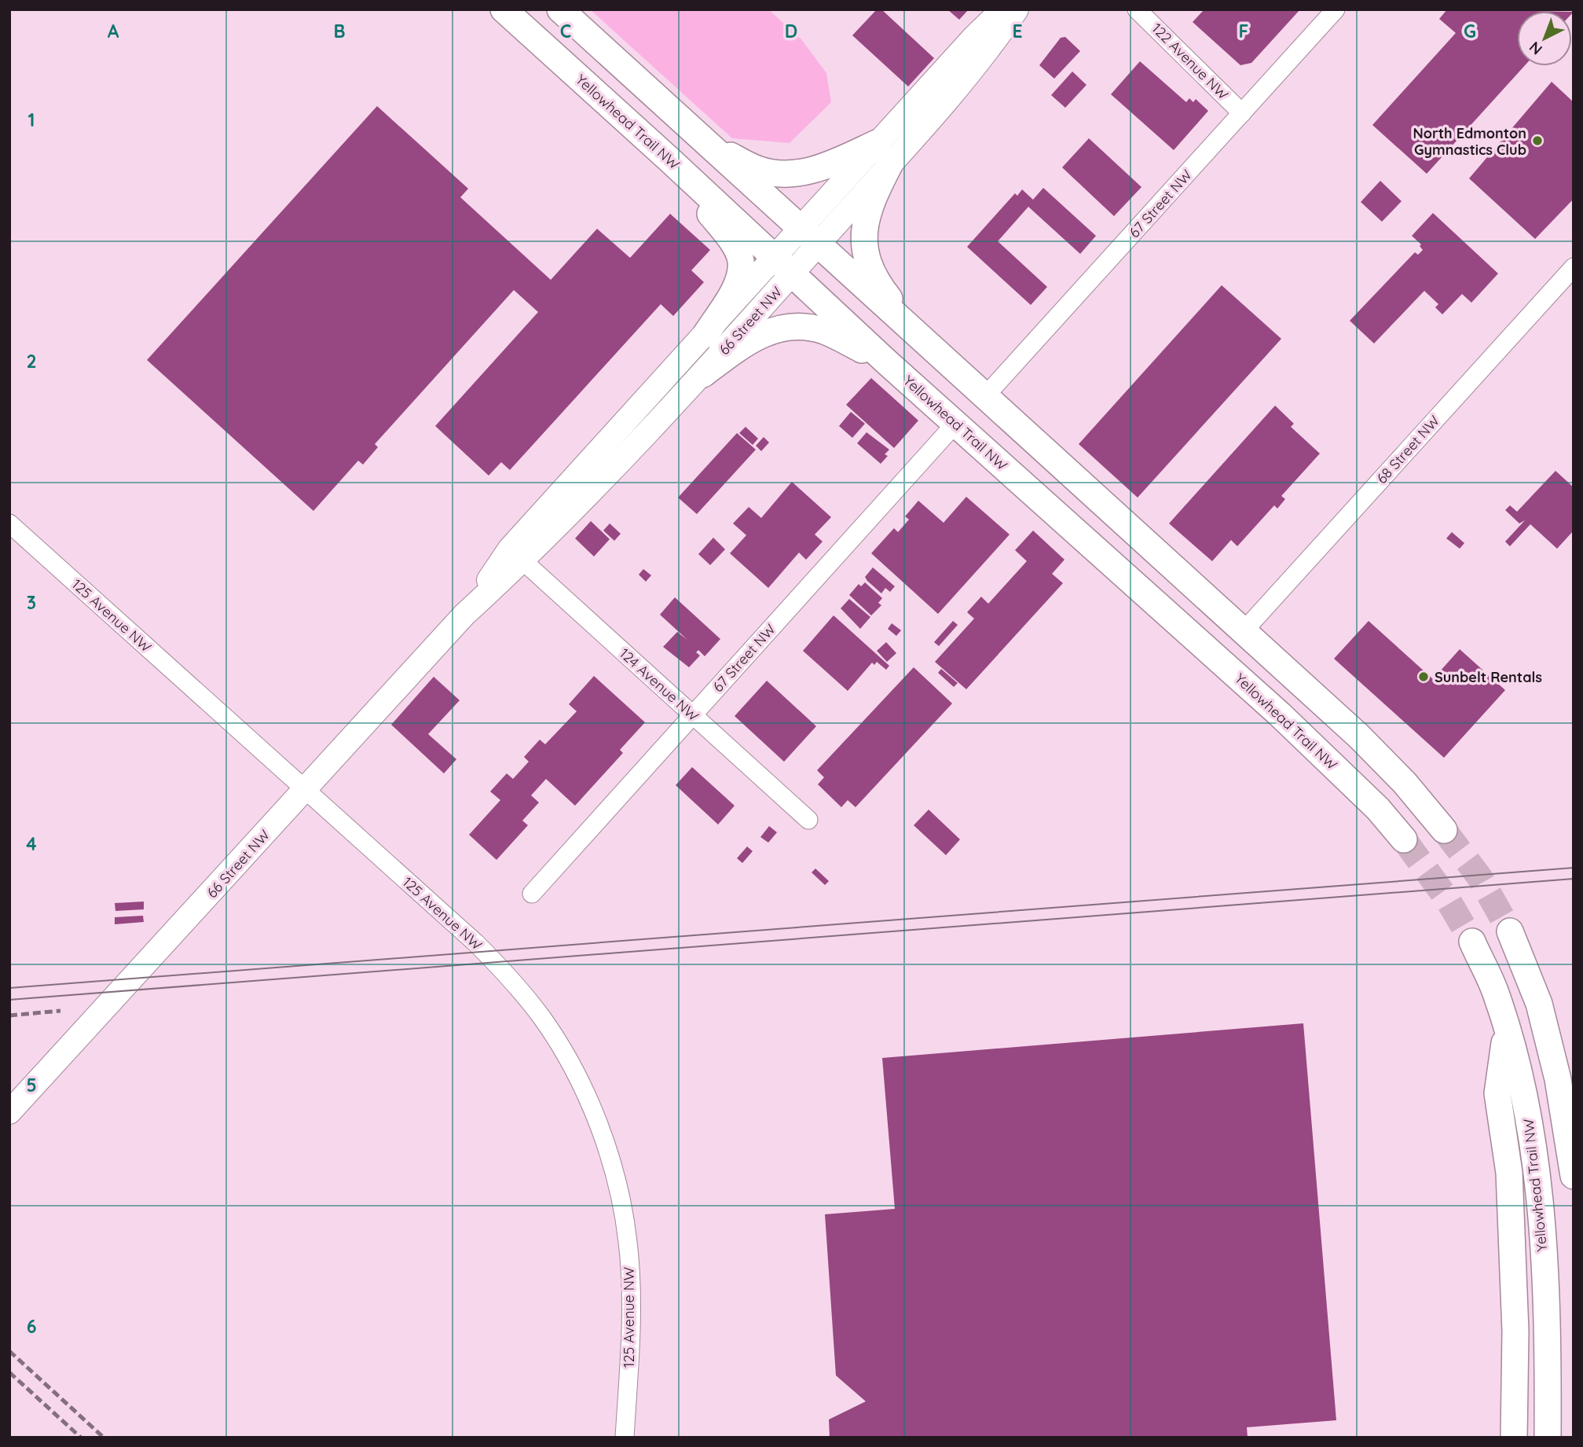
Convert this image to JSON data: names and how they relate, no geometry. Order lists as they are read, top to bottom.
{
  "streets": {
    "highway": ["Yellowhead Trail NW"],
    "main road": ["66 Street NW"],
    "street": [
      "122 Avenue NW",
      "67 Street NW",
      "68 Street NW",
      "125 Avenue NW",
      "124 Avenue NW"
    ]
  },
  "crossings": [
    ["122 Avenue NW", "67 Street NW"],
    ["Yellowhead Trail NW", "67 Street NW"],
    ["Yellowhead Trail NW", "66 Street NW"],
    ["67 Street NW", "124 Avenue NW"],
    ["66 Street NW", "125 Avenue NW"],
    ["66 Street NW", "124 Avenue NW"]
  ],
  "places": ["North Edmonton Gymnastics Club", "Sunbelt Rentals"],
  "north": "bottom left",
  "grid": {
    "columns": [
      "A",
      "B",
      "C",
      "D",
      "E",
      "F",
      "G"
    ],
    "rows": [
      "1",
      "2",
      "3",
      "4",
      "5",
      "6"
    ]
  }
}
